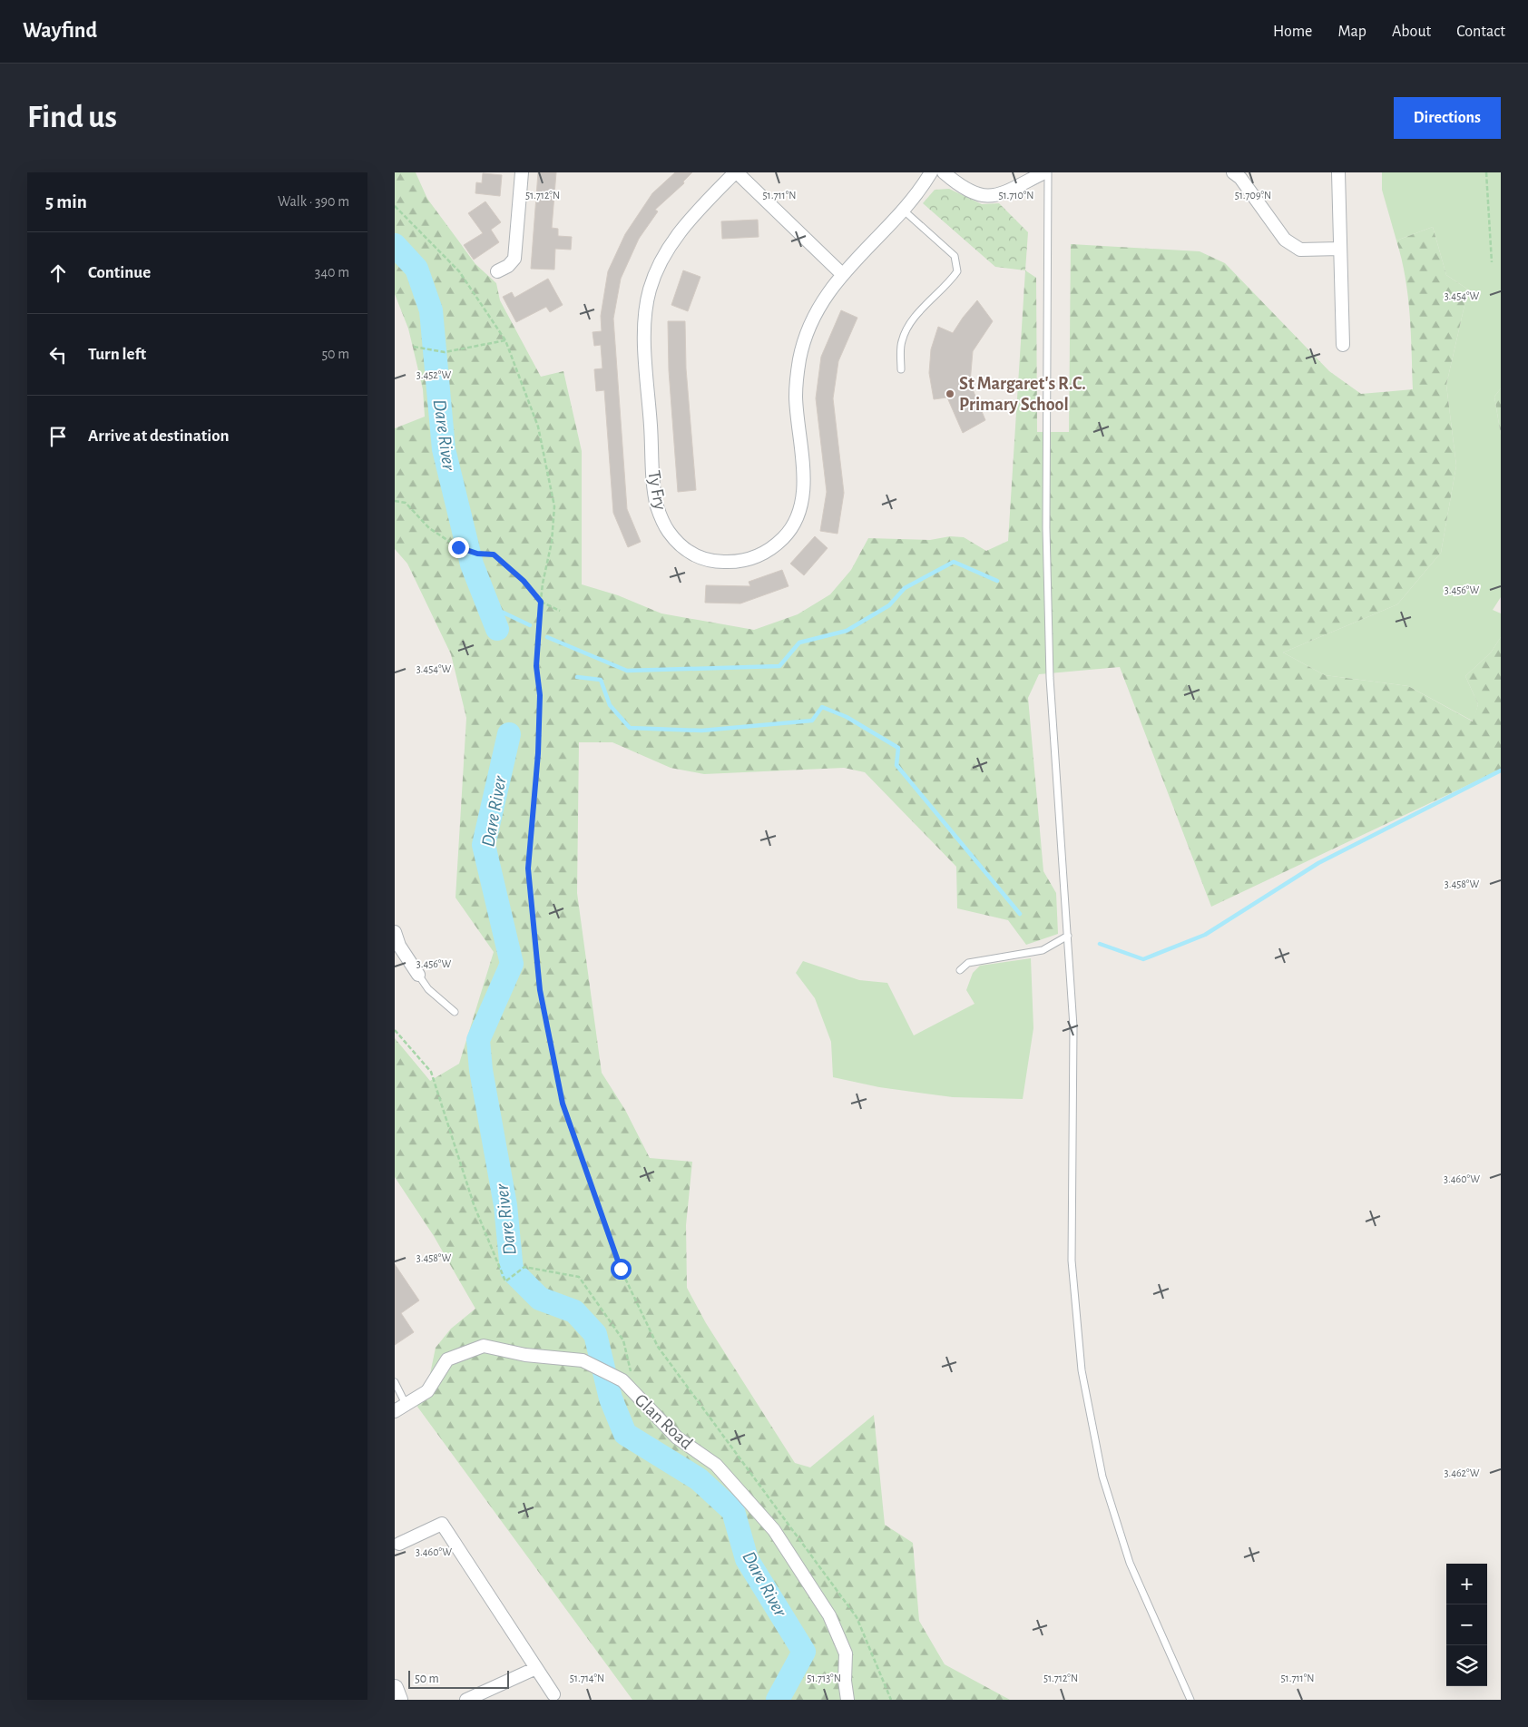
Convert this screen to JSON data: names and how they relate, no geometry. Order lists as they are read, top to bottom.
{
  "streets": {
    "street": ["Ty Fry", "Glan Road"]
  },
  "water": ["Dare River"],
  "places": ["St Margaret's R.C. Primary School"],
  "scale_bar": "50 m",
  "page": {
    "header": "Wayfind",
    "nav": [
      "Home",
      "Map",
      "About",
      "Contact"
    ],
    "buttons": "Directions",
    "title": "Find us",
    "heading": ["5 min", "Walk · 390 m"],
    "list": [
      ["Continue", "340 m"],
      ["Turn left", "50 m"],
      "Arrive at destination"
    ],
    "map_buttons": ["+", "−"],
    "scale": "50 m"
  },
  "coordinates": [
    "51.712°N",
    "51.711°N",
    "51.710°N",
    "51.709°N",
    "3.454°W",
    "3.452°W",
    "3.456°W",
    "3.458°W",
    "3.460°W",
    "3.462°W",
    "51.714°N",
    "51.713°N"
  ]
}
